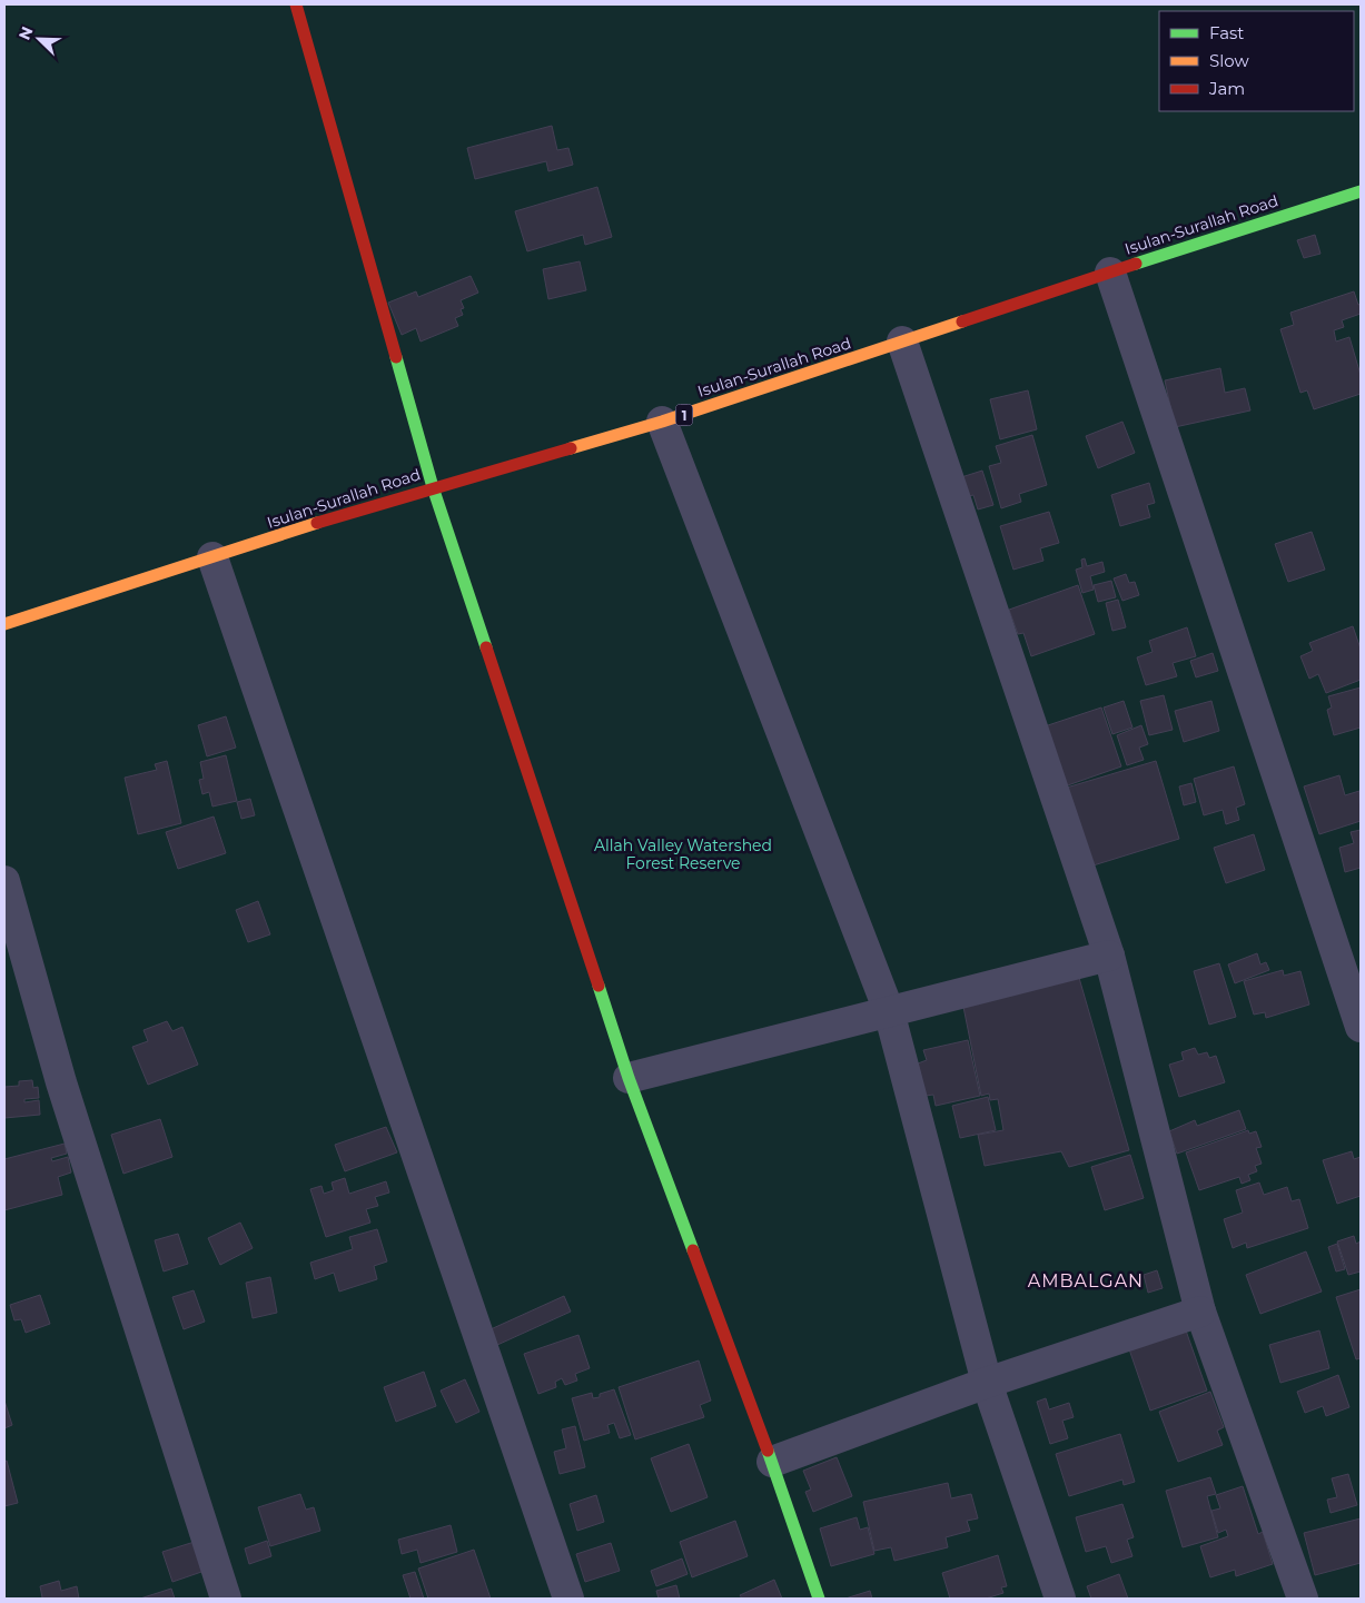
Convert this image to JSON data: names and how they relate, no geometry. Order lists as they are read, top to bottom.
{
  "streets": {
    "main road": ["Isulan-Surallah Road", "1"]
  },
  "districts": ["AMBALGAN"],
  "parks": ["Allah Valley Watershed Forest Reserve"],
  "legend": ["Fast", "Slow", "Jam"],
  "north": "top left"
}
